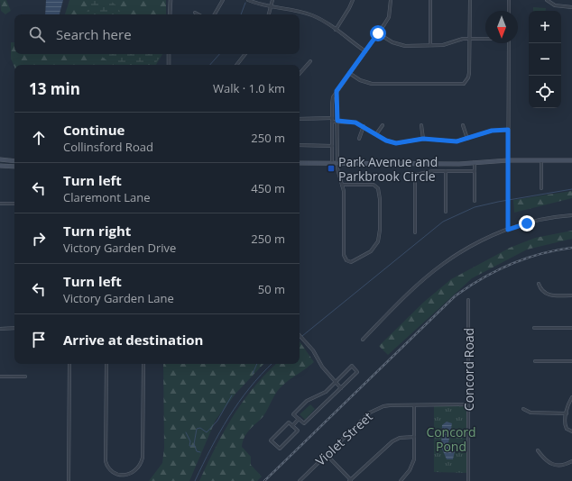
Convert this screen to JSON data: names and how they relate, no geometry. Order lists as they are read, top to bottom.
{
  "streets": {
    "street": ["Concord Road", "Violet Street"]
  },
  "crossings": [
    ["Concord Road", "Violet Street"]
  ],
  "parks": ["Concord Pond"],
  "places": {
    "transit": ["Park Avenue and Parkbrook Circle"]
  },
  "north": "bottom",
  "page": {
    "map_buttons": ["+", "−"],
    "search": "Search here",
    "heading": ["13 min", "Walk · 1.0 km"],
    "list": [
      ["Continue", "Collinsford Road", "250 m"],
      ["Turn left", "Claremont Lane", "450 m"],
      ["Turn right", "Victory Garden Drive", "250 m"],
      ["Turn left", "Victory Garden Lane", "50 m"],
      "Arrive at destination"
    ]
  }
}
